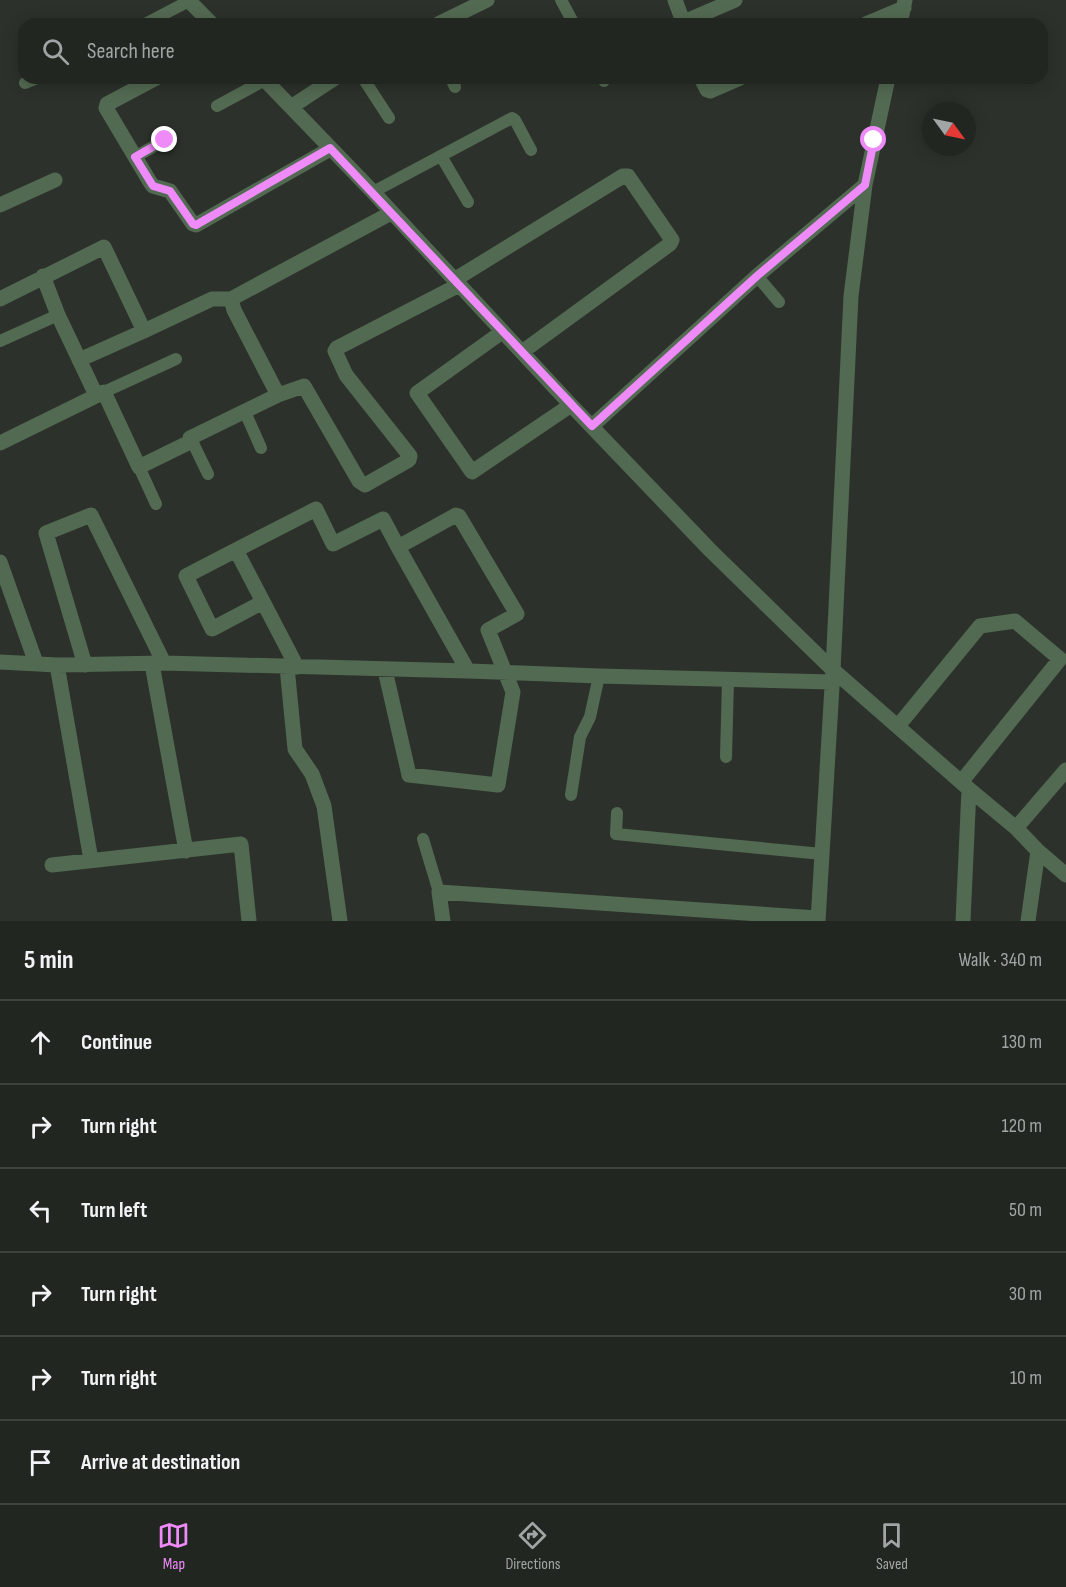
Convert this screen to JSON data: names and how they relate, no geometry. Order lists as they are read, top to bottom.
{
  "north": "bottom right",
  "page": {
    "search": "Search here",
    "heading": ["5 min", "Walk · 340 m"],
    "list": [
      ["Continue", "130 m"],
      ["Turn right", "120 m"],
      ["Turn left", "50 m"],
      ["Turn right", "30 m"],
      ["Turn right", "10 m"],
      "Arrive at destination"
    ],
    "nav": ["Map", "Directions", "Saved"]
  }
}
